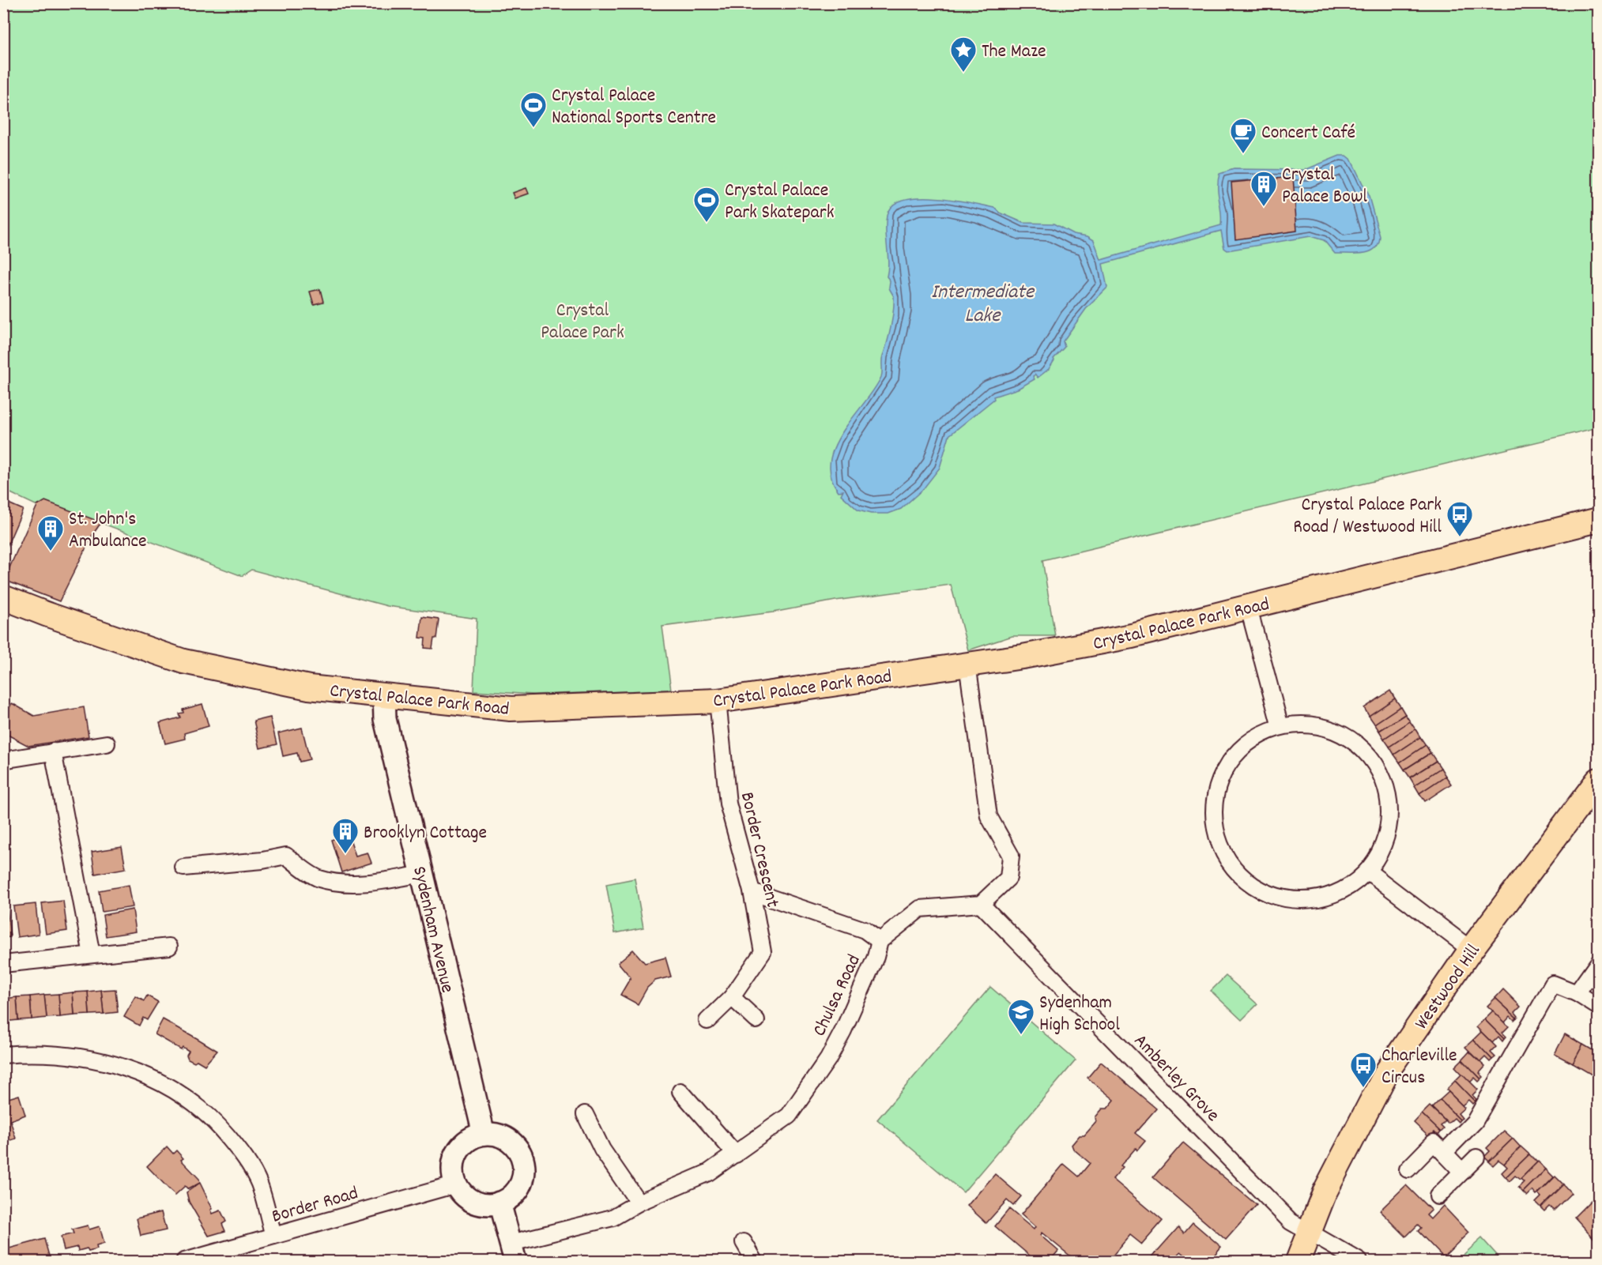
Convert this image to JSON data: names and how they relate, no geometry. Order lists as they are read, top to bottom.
{
  "streets": {
    "main road": ["Crystal Palace Park Road", "Westwood Hill"],
    "street": [
      "Border Crescent",
      "Sydenham Avenue",
      "Chulsa Road",
      "Amberley Grove",
      "Border Road"
    ]
  },
  "crossings": [
    ["Crystal Palace Park Road", "Border Crescent"],
    ["Crystal Palace Park Road", "Sydenham Avenue"],
    ["Sydenham Avenue", "Border Road"],
    ["Westwood Hill", "Amberley Grove"],
    ["Chulsa Road", "Amberley Grove"]
  ],
  "water": ["Intermediate Lake"],
  "parks": ["Crystal Palace Park"],
  "places": {
    "place": ["The Maze"],
    "sports": ["Crystal Palace National Sports Centre", "Crystal Palace Park Skatepark"],
    "cafe": ["Concert Café"],
    "building": ["Crystal Palace Bowl", "St. John's Ambulance", "Brooklyn Cottage"],
    "bus stop": ["Crystal Palace Park Road / Westwood Hill", "Charleville Circus"],
    "school or university": ["Sydenham High School"]
  }
}
